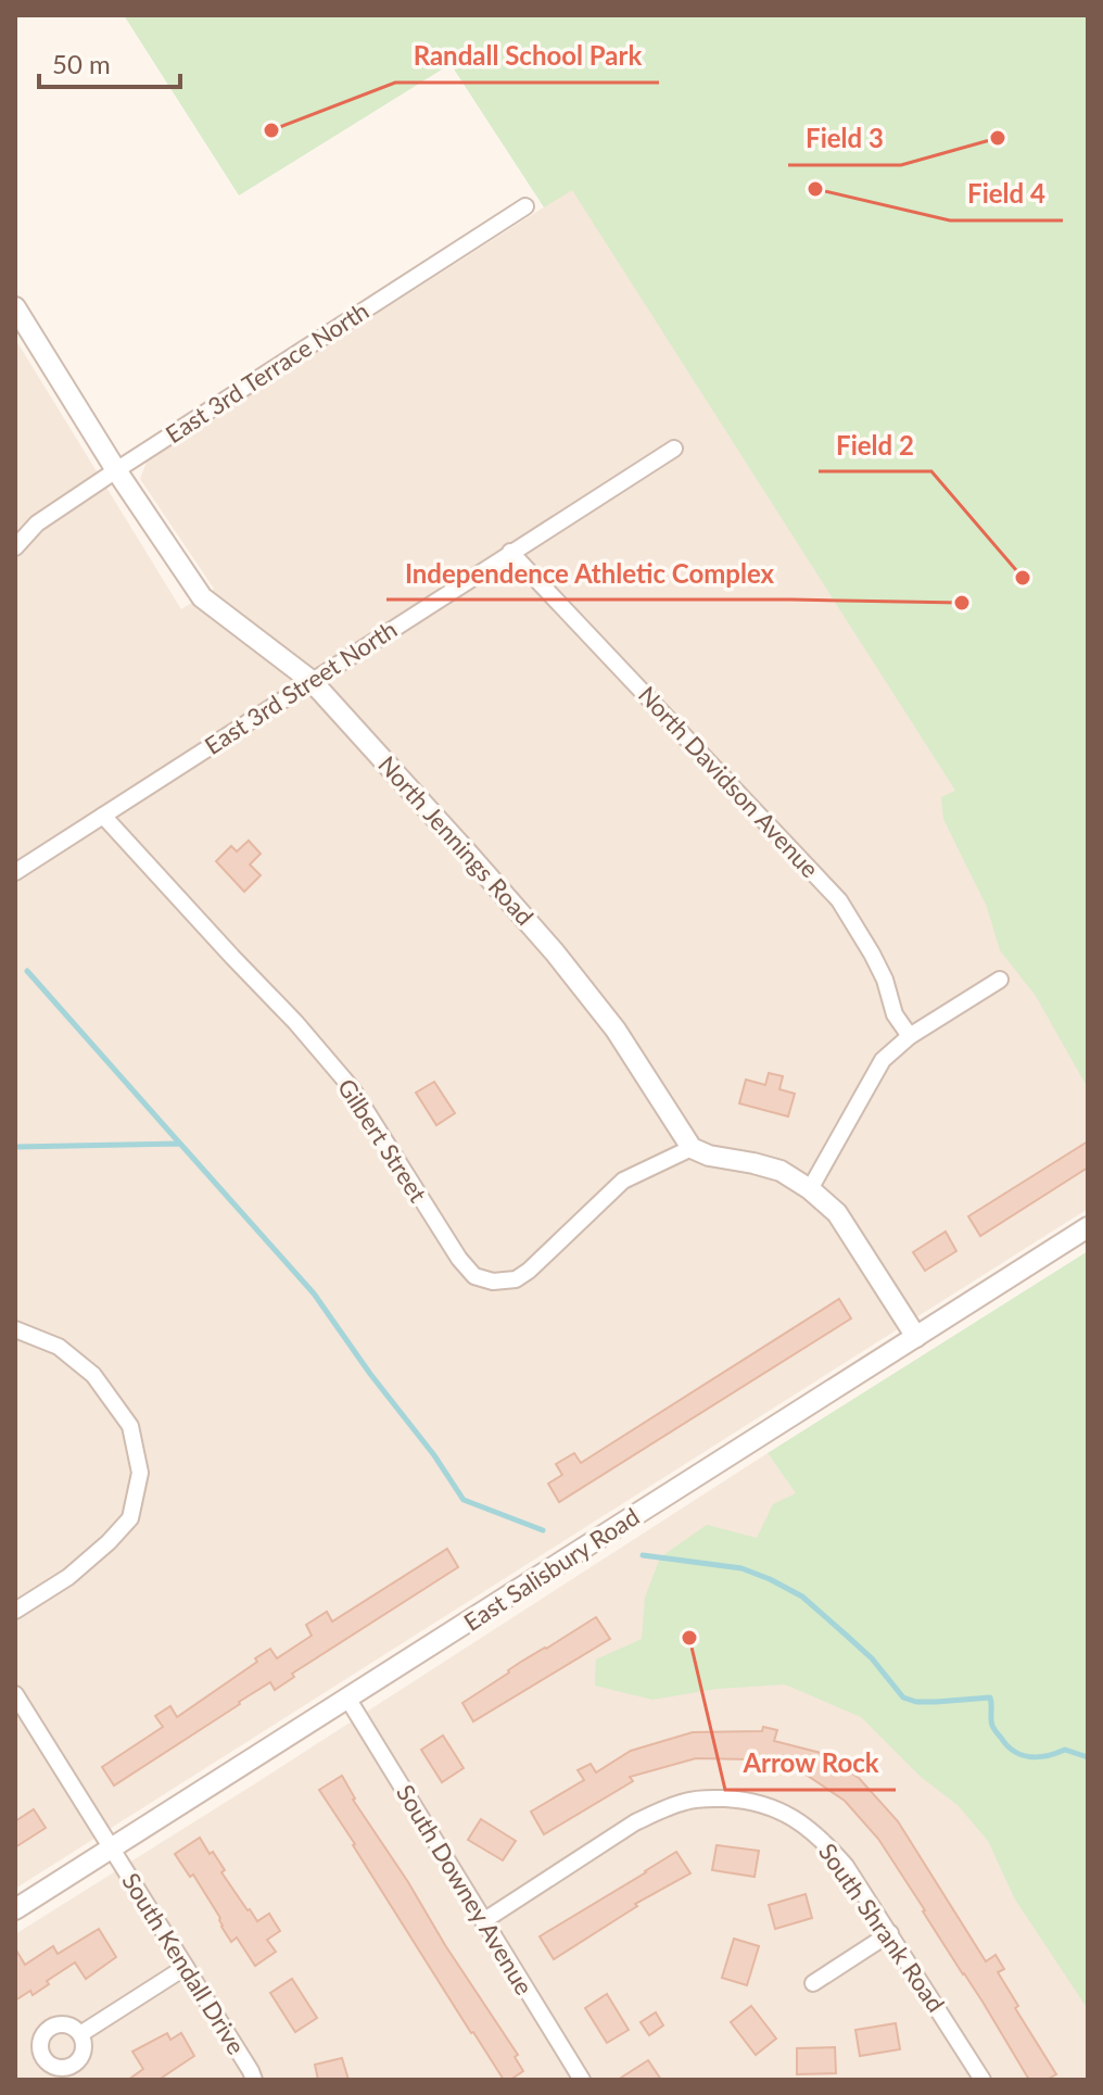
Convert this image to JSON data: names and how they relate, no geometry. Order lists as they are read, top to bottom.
{
  "streets": {
    "street": [
      "East 3rd Terrace North",
      "East 3rd Street North",
      "North Davidson Avenue",
      "North Jennings Road",
      "Gilbert Street",
      "East Salisbury Road",
      "South Downey Avenue",
      "South Shrank Road",
      "South Kendall Drive"
    ]
  },
  "crossings": [
    ["East 3rd Terrace North", "North Jennings Road"],
    ["East 3rd Street North", "North Davidson Avenue"],
    ["East 3rd Street North", "North Jennings Road"],
    ["East 3rd Street North", "Gilbert Street"],
    ["North Jennings Road", "Gilbert Street"],
    ["East Salisbury Road", "South Downey Avenue"],
    ["East Salisbury Road", "South Kendall Drive"],
    ["South Downey Avenue", "South Shrank Road"]
  ],
  "places": [
    "Randall School Park",
    "Field 3",
    "Field 4",
    "Field 2",
    "Independence Athletic Complex",
    "Arrow Rock"
  ],
  "scale_bar": "50 m"
}
